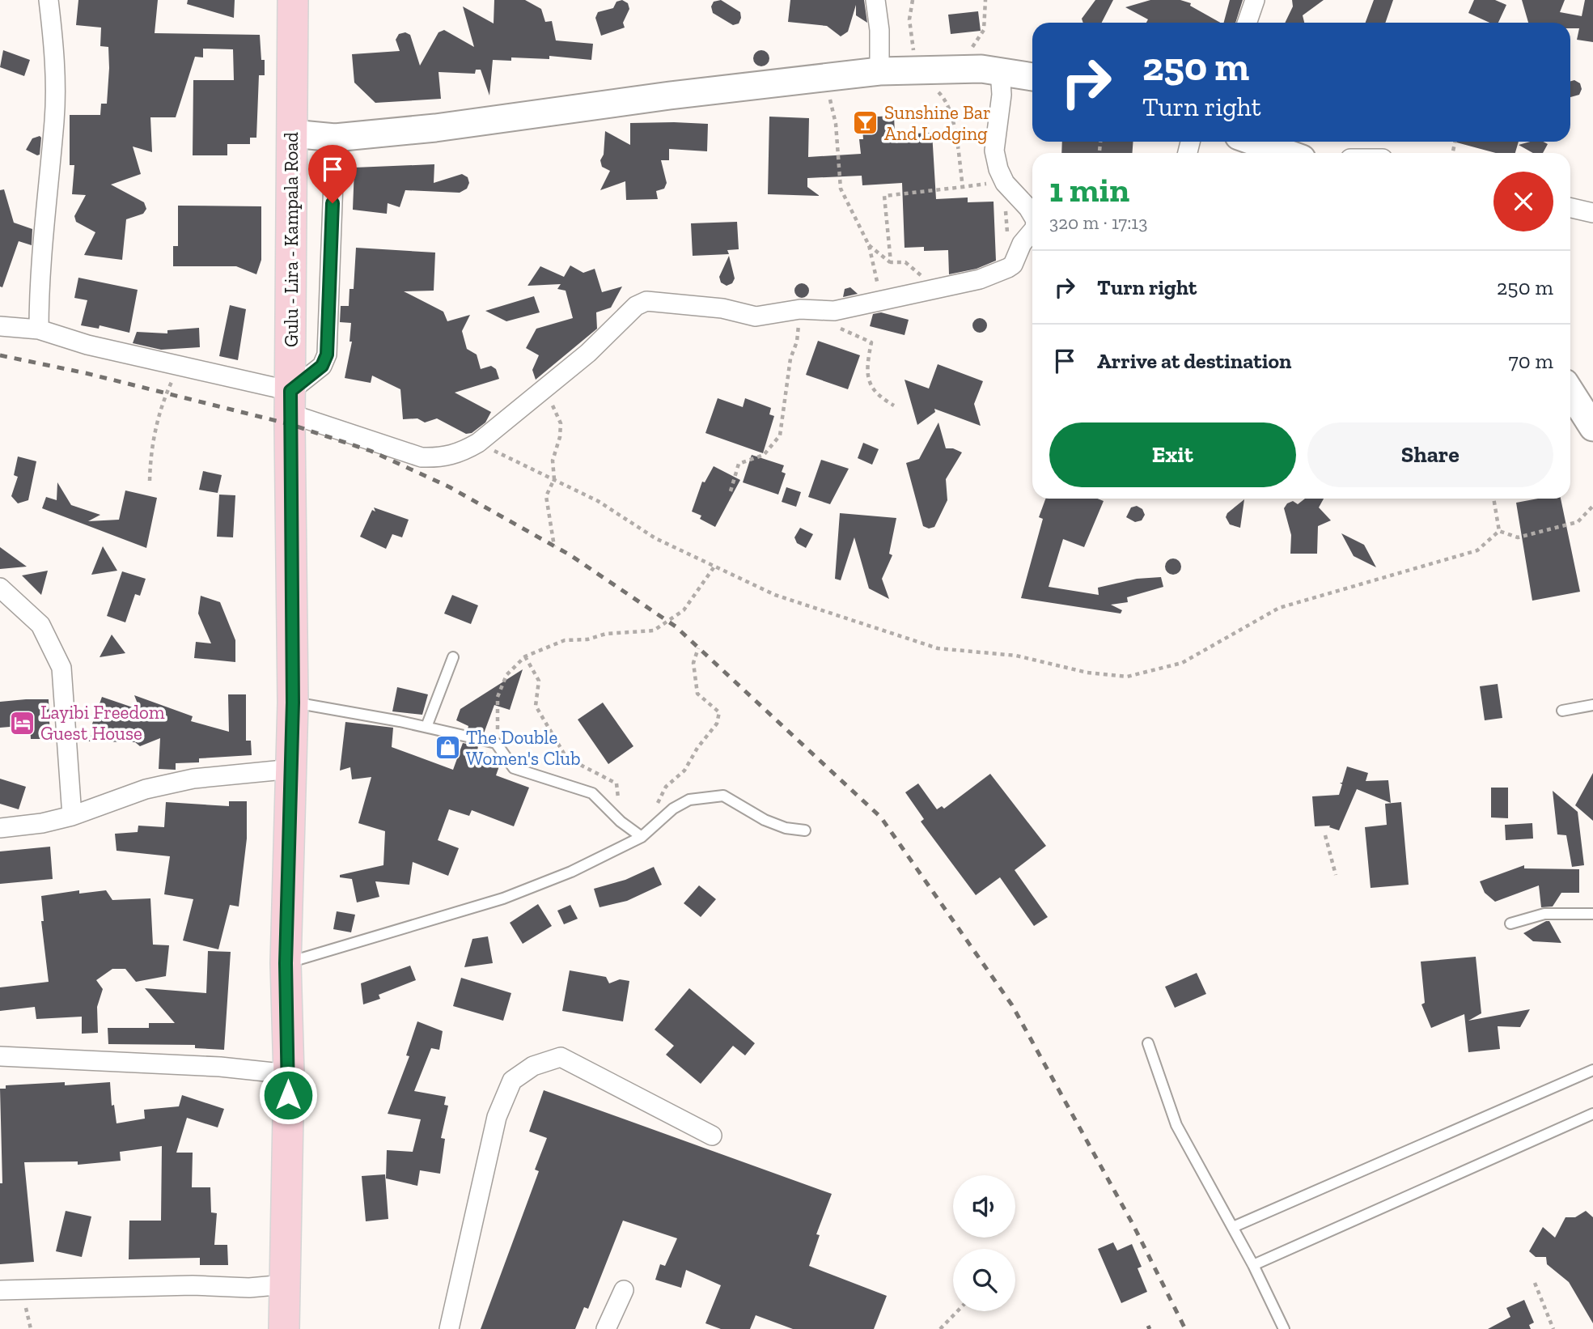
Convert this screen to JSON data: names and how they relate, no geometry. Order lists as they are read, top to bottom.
{
  "streets": {
    "main road": ["Gulu - Lira - Kampala Road"]
  },
  "places": {
    "bar": ["Sunshine Bar And Lodging"],
    "hotel": ["Layibi Freedom Guest House"],
    "shop": ["The Double Women's Club"]
  },
  "page": {
    "turn": ["250 m", "Turn right"],
    "heading": ["1 min", "320 m · 17:13"],
    "list": [
      {
        "name": "Turn right",
        "value": "250 m"
      },
      {
        "name": "Arrive at destination",
        "value": "70 m"
      }
    ],
    "buttons": ["Exit", "Share"]
  }
}
